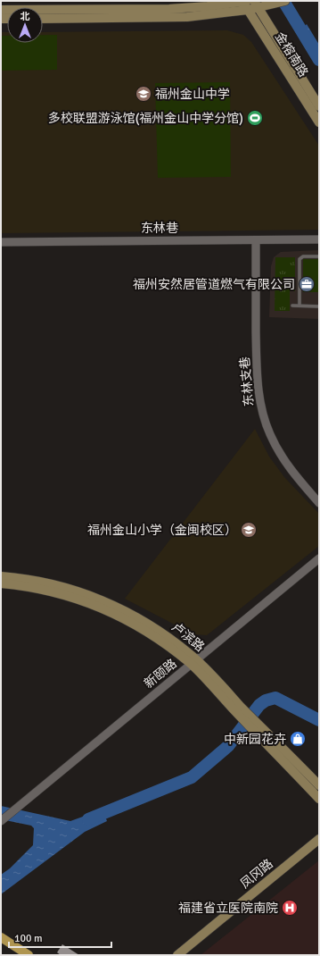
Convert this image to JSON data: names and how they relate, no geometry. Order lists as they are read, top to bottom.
{
  "streets": {
    "main road": ["金榕南路", "卢滨路", "凤冈路"],
    "street": ["东林巷", "东林支巷", "新颐路"]
  },
  "crossings": [
    ["东林巷", "东林支巷"],
    ["卢滨路", "新颐路"]
  ],
  "places": {
    "school or university": ["福州金山中学", "福州金山小学（金闽校区）"],
    "sports": ["多校联盟游泳馆(福州金山中学分馆)"],
    "office": ["福州安然居管道燃气有限公司"],
    "shop": ["中新园花卉"],
    "hospital": ["福建省立医院南院"]
  },
  "scale_bar": "100 m",
  "north": "top"
}
